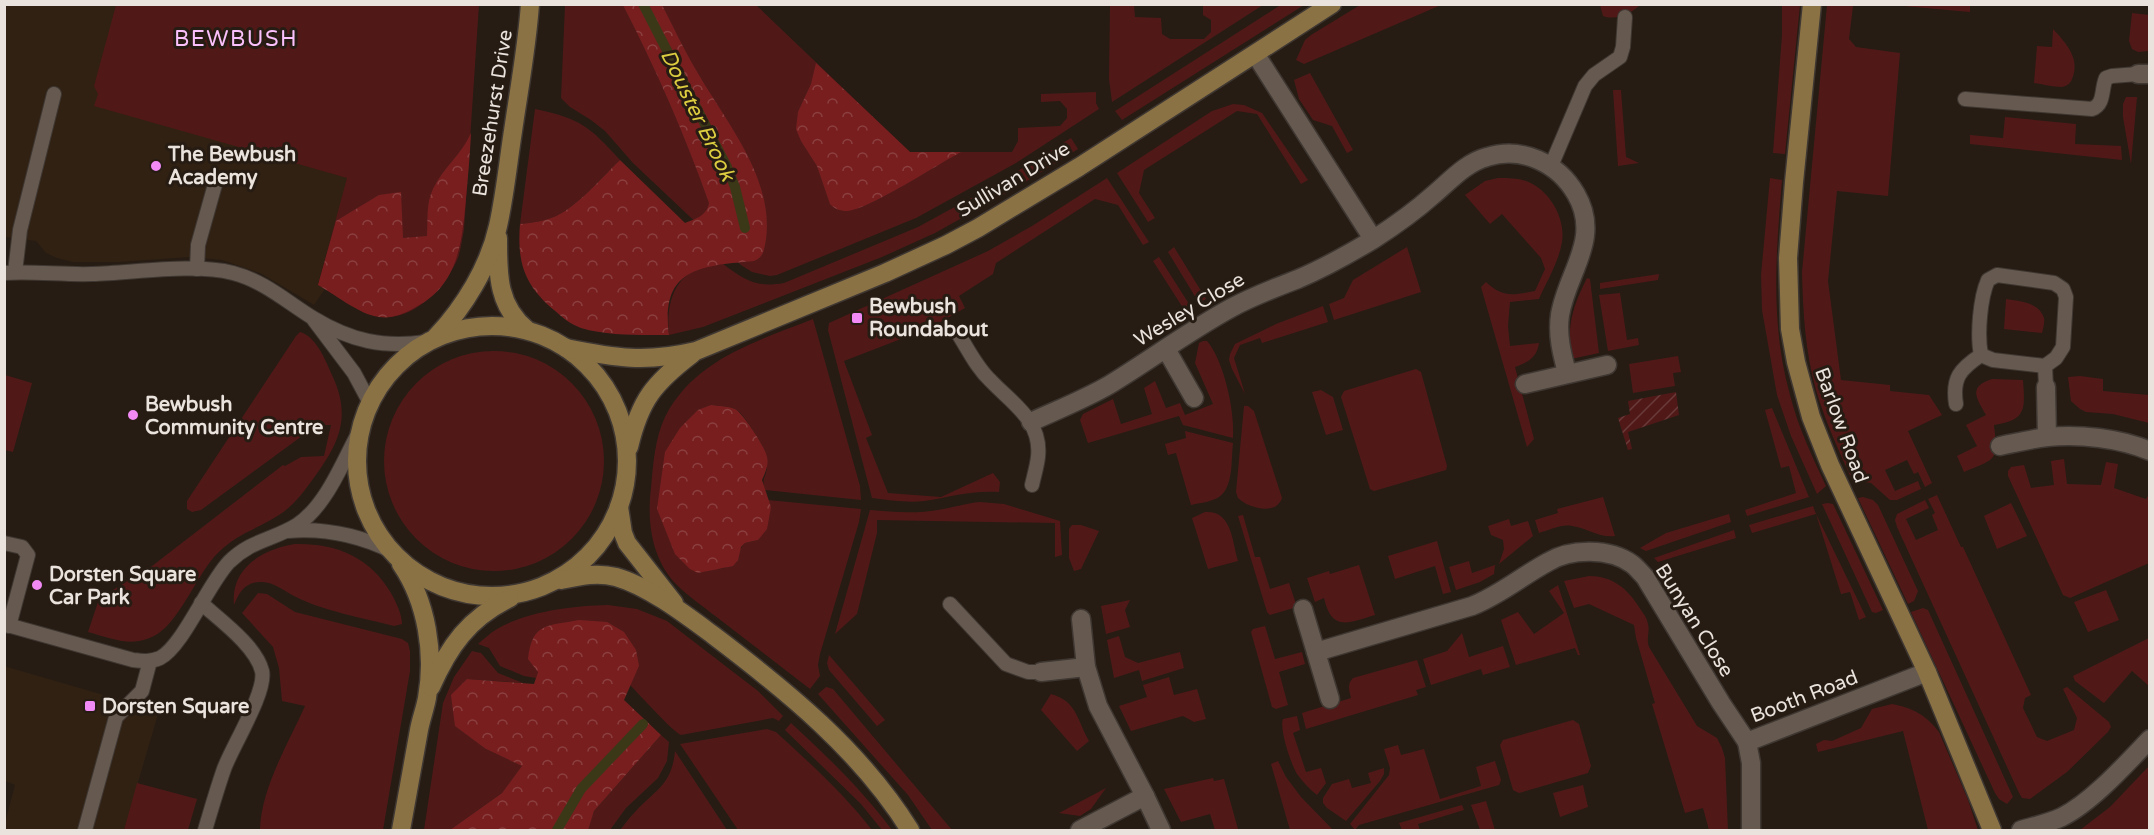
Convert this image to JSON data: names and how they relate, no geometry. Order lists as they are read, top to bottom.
{
  "streets": {
    "street": [
      "Breezehurst Drive",
      "Sullivan Drive",
      "Wesley Close",
      "Barlow Road",
      "Bunyan Close",
      "Booth Road"
    ]
  },
  "crossings": [
    ["Barlow Road", "Booth Road"],
    ["Bunyan Close", "Booth Road"]
  ],
  "districts": ["BEWBUSH"],
  "water": ["Douster Brook"],
  "places": {
    "other": ["The Bewbush Academy", "Bewbush Community Centre", "Dorsten Square Car Park"],
    "transit": ["Bewbush Roundabout", "Dorsten Square"]
  }
}
